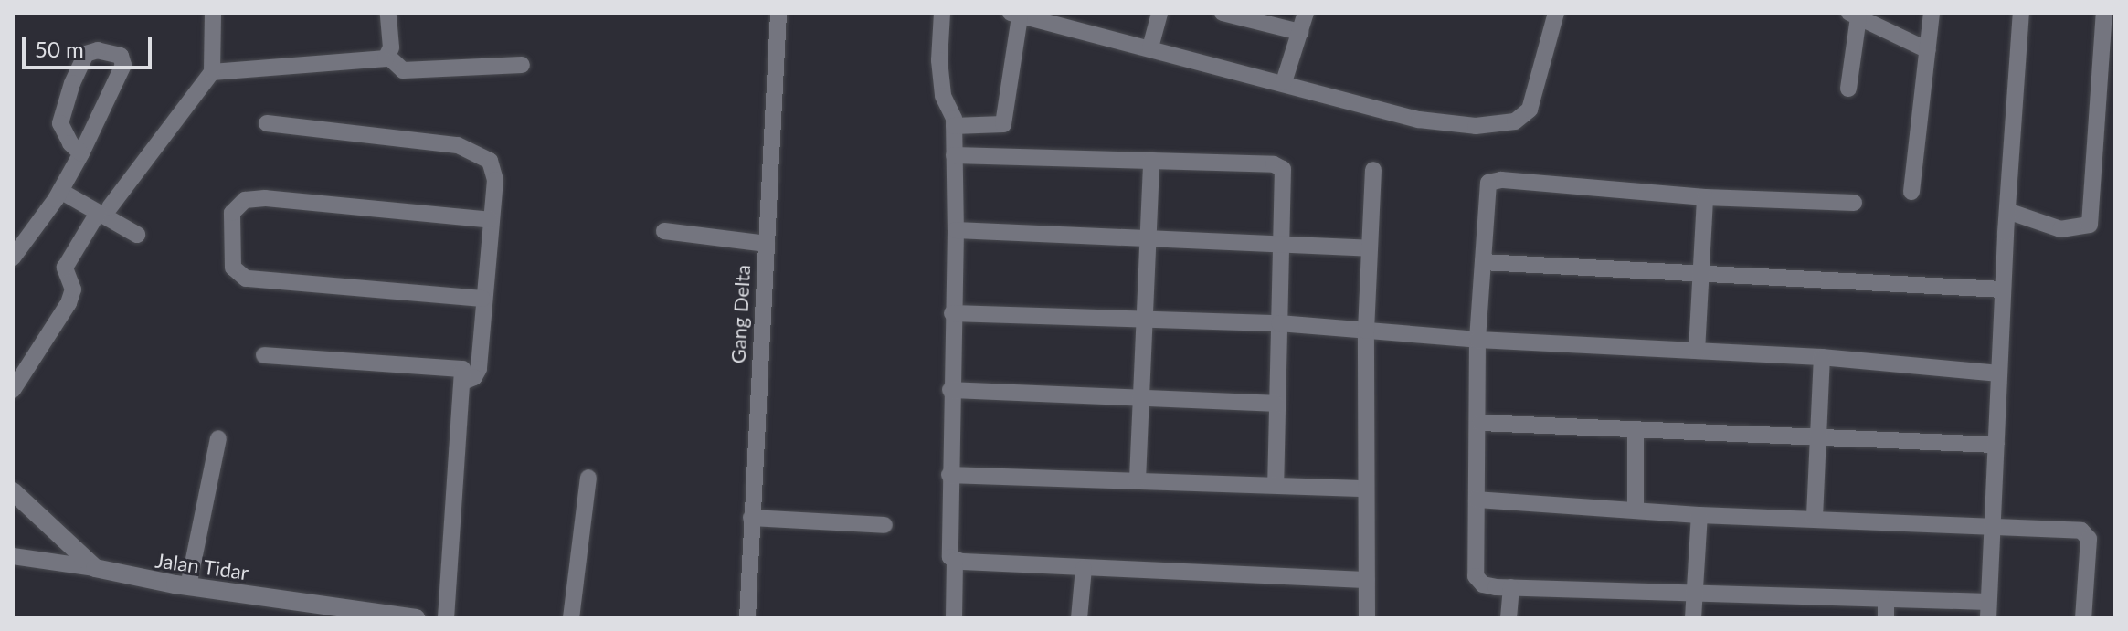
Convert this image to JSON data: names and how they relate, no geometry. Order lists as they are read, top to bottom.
{
  "streets": {
    "main road": ["Jalan Tidar"],
    "street": ["Gang Delta"]
  },
  "scale_bar": "50 m"
}
